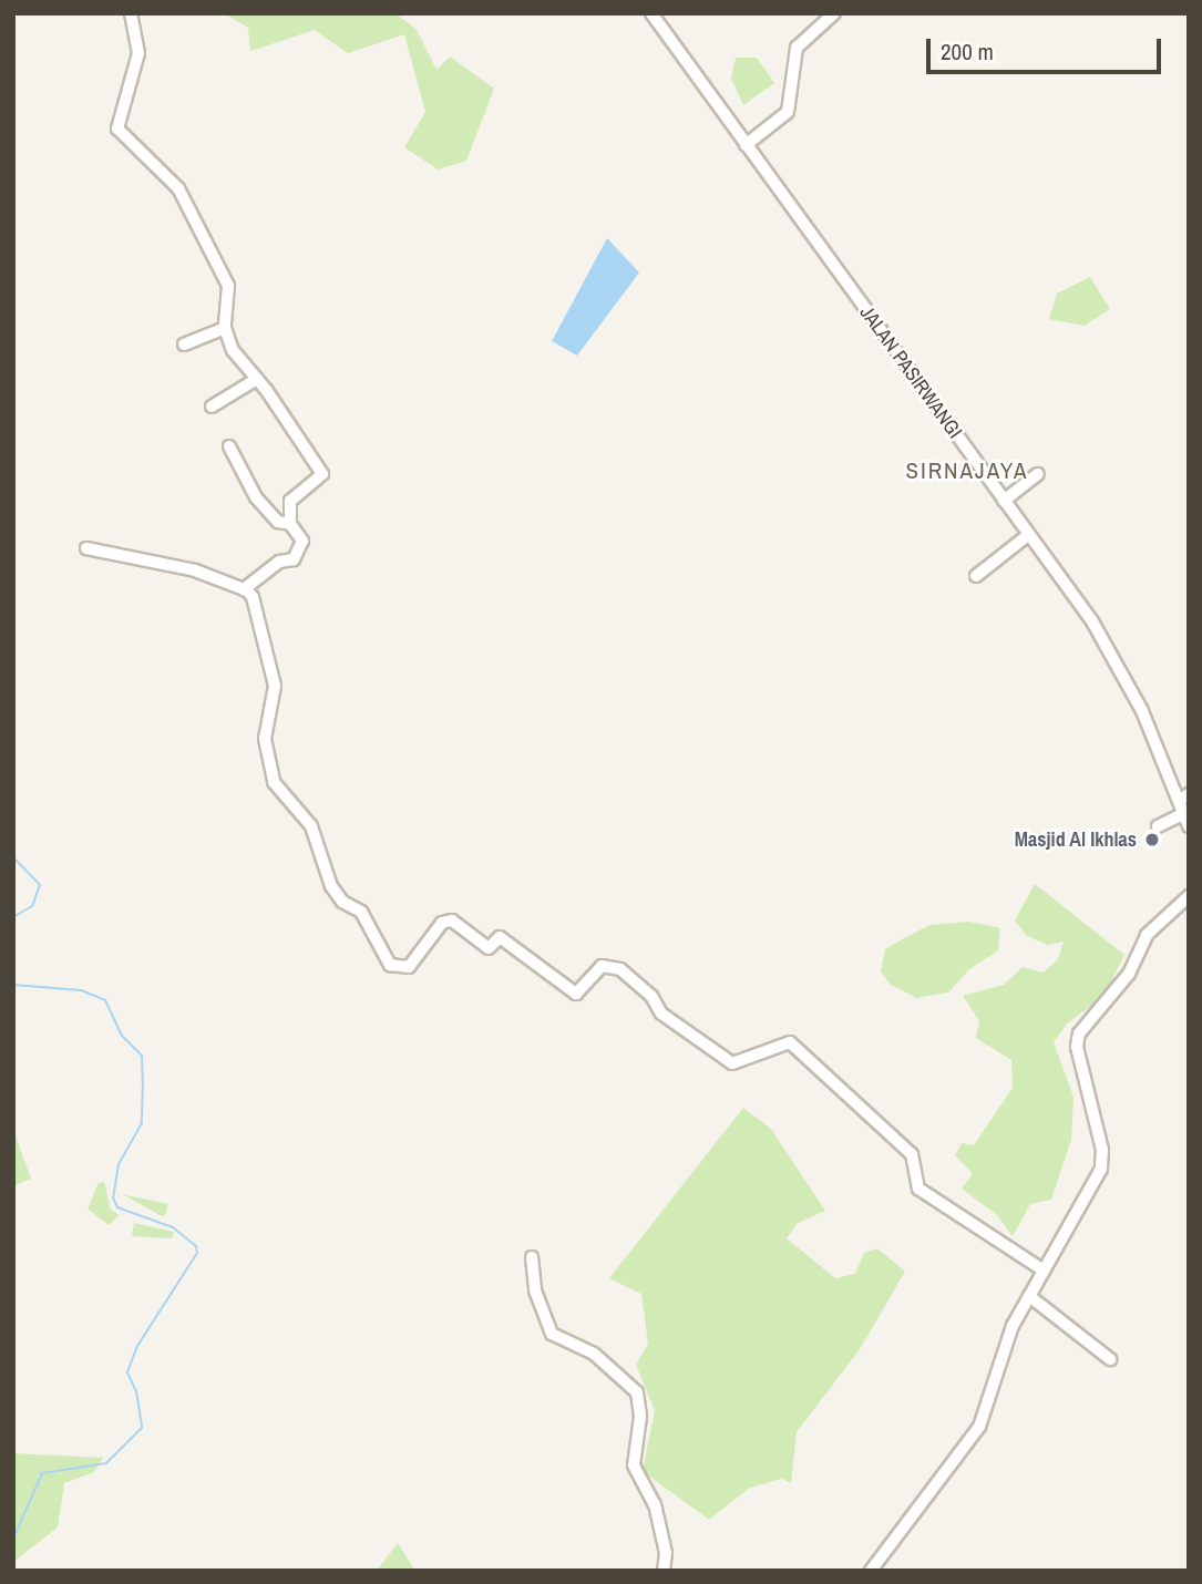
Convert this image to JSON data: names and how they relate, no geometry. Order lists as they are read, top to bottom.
{
  "streets": {
    "street": ["JALAN PASIRWANGI"]
  },
  "districts": ["SIRNAJAYA"],
  "places": ["Masjid Al Ikhlas"],
  "scale_bar": "200 m"
}
